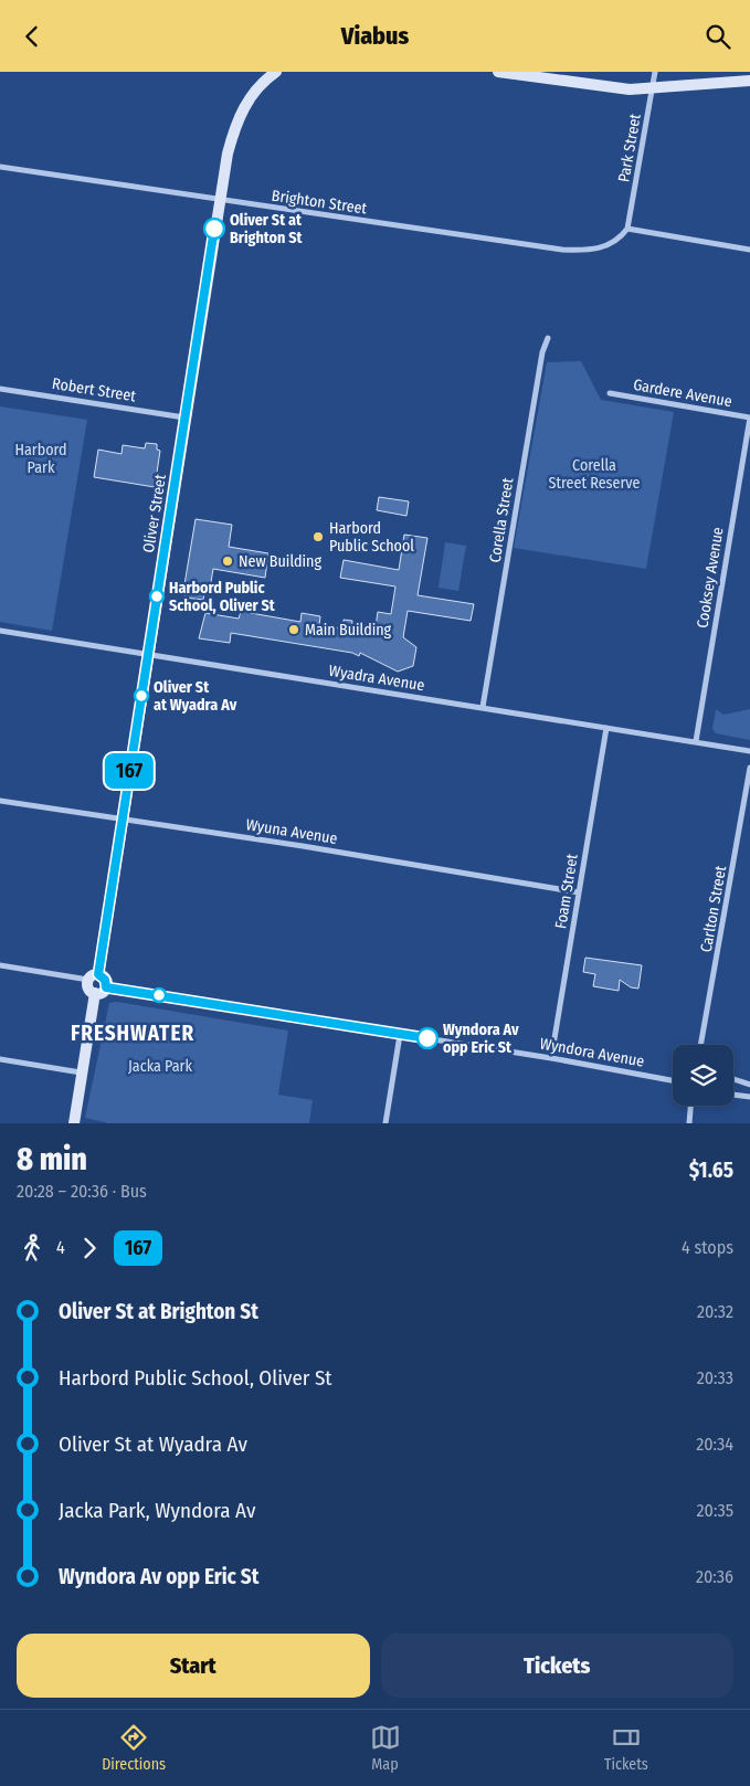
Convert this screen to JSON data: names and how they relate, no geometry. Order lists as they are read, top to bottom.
{
  "streets": {
    "main road": ["Oliver Street"],
    "street": [
      "Park Street",
      "Brighton Street",
      "Robert Street",
      "Gardere Avenue",
      "Corella Street",
      "Cooksey Avenue",
      "Wyadra Avenue",
      "Wyuna Avenue",
      "Foam Street",
      "Carlton Street",
      "Wyndora Avenue"
    ]
  },
  "crossings": [
    ["Park Street", "Brighton Street"],
    ["Brighton Street", "Oliver Street"],
    ["Robert Street", "Oliver Street"],
    ["Gardere Avenue", "Cooksey Avenue"],
    ["Oliver Street", "Wyadra Avenue"],
    ["Oliver Street", "Wyuna Avenue"],
    ["Oliver Street", "Wyndora Avenue"],
    ["Corella Street", "Wyadra Avenue"],
    ["Cooksey Avenue", "Wyadra Avenue"],
    ["Wyadra Avenue", "Foam Street"],
    ["Wyuna Avenue", "Foam Street"],
    ["Foam Street", "Wyndora Avenue"]
  ],
  "districts": ["FRESHWATER"],
  "parks": ["Harbord Park", "Corella Street Reserve", "Jacka Park"],
  "places": [
    "Oliver St at Brighton St",
    "Harbord Public School",
    "New Building",
    "Harbord Public School, Oliver St",
    "Main Building",
    "Oliver St at Wyadra Av",
    "Wyndora Av opp Eric St"
  ],
  "lines": ["bus line 167"],
  "page": {
    "header": "Viabus",
    "on_map": "167",
    "heading": ["8 min", "20:28 – 20:36 · Bus", "$1.65"],
    "legs": ["4", "167", "4 stops"],
    "list": [
      {
        "name": "Oliver St at Brighton St",
        "value": "20:32"
      },
      {
        "name": "Harbord Public School, Oliver St",
        "value": "20:33"
      },
      {
        "name": "Oliver St at Wyadra Av",
        "value": "20:34"
      },
      {
        "name": "Jacka Park, Wyndora Av",
        "value": "20:35"
      },
      {
        "name": "Wyndora Av opp Eric St",
        "value": "20:36"
      }
    ],
    "buttons": ["Start", "Tickets"],
    "tabs": ["Directions", "Map", "Tickets"]
  }
}
